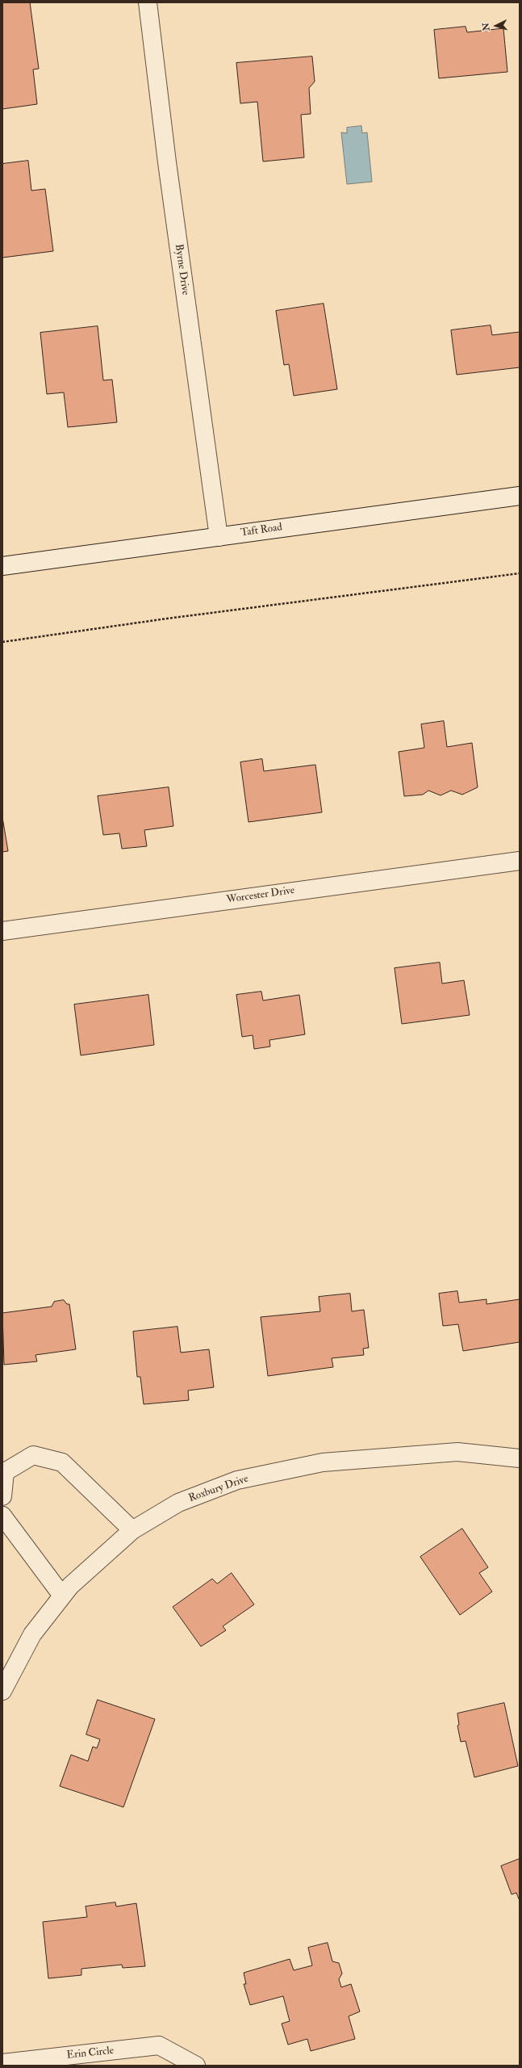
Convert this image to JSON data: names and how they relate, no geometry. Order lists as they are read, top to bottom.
{
  "streets": {
    "street": [
      "Byrne Drive",
      "Taft Road",
      "Worcester Drive",
      "Roxbury Drive",
      "Erin Circle"
    ]
  },
  "crossings": [
    ["Byrne Drive", "Taft Road"]
  ],
  "north": "left"
}
